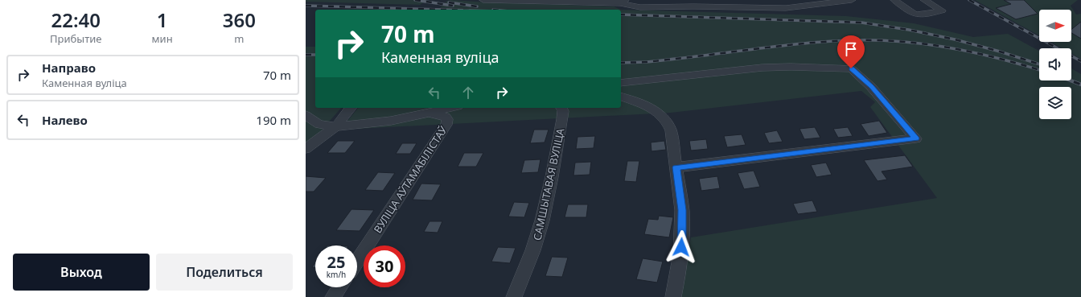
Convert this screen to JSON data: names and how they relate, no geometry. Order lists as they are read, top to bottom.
{
  "streets": {
    "street": ["ВУЛІЦА АЎТАМАБІЛІСТАЎ", "САМШЫТАВАЯ ВУЛІЦА"]
  },
  "north": "right",
  "page": {
    "eta": [
      "22:40",
      "Прибытие",
      "1",
      "мин",
      "360",
      "m"
    ],
    "turn": ["70 m", "Каменная вуліца"],
    "list": [
      {
        "name": "Направо",
        "note": "Каменная вуліца",
        "value": "70 m"
      },
      {
        "name": "Налево",
        "value": "190 m"
      }
    ],
    "speed": "25 km/h",
    "limit": "30",
    "buttons": ["Выход", "Поделиться"]
  }
}
